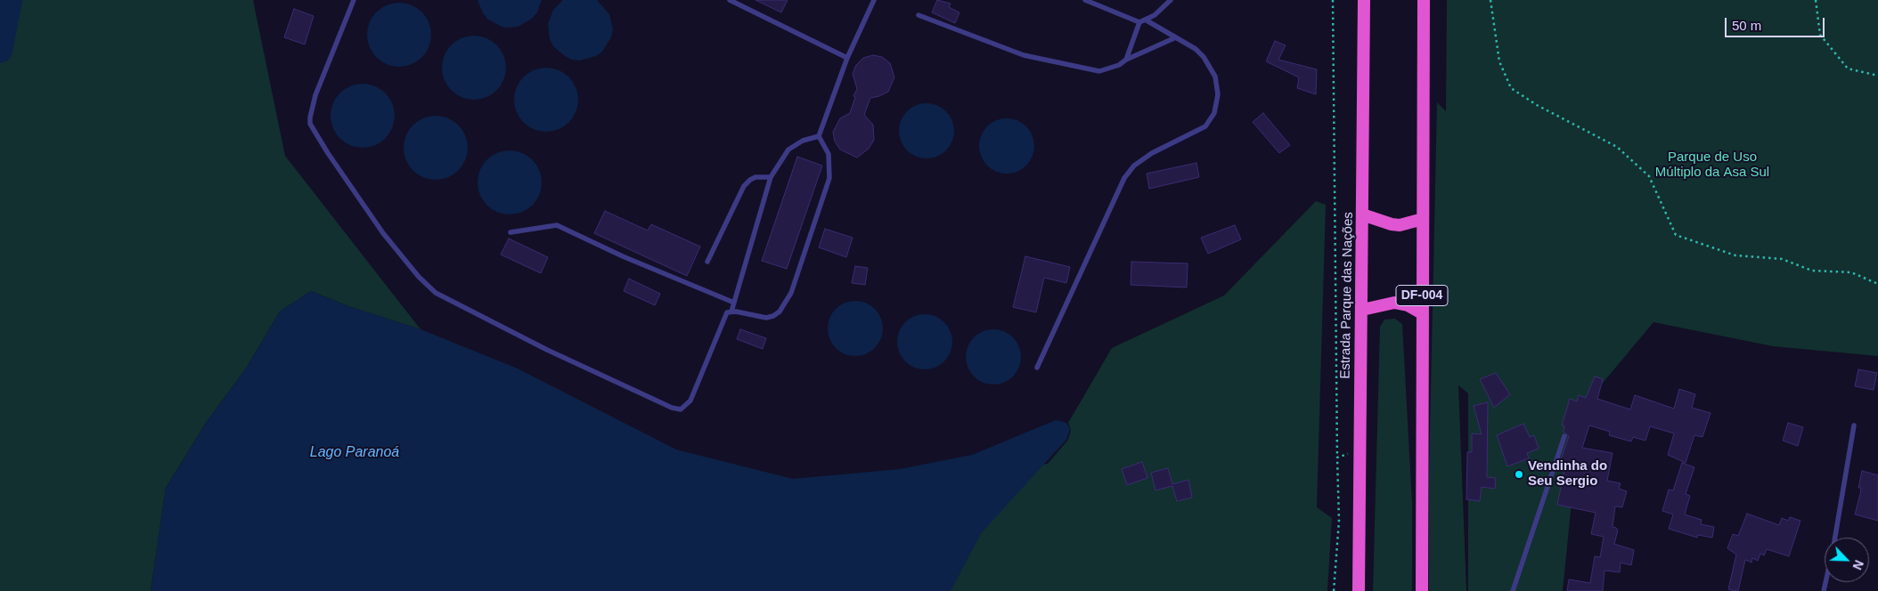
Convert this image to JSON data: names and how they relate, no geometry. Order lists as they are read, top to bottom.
{
  "streets": {
    "highway": ["Estrada Parque das Nações", "DF-004"]
  },
  "water": ["Lago Paranoá"],
  "parks": ["Parque de Uso Múltiplo da Asa Sul"],
  "places": ["Vendinha do Seu Sergio"],
  "scale_bar": "50 m",
  "north": "bottom right"
}
